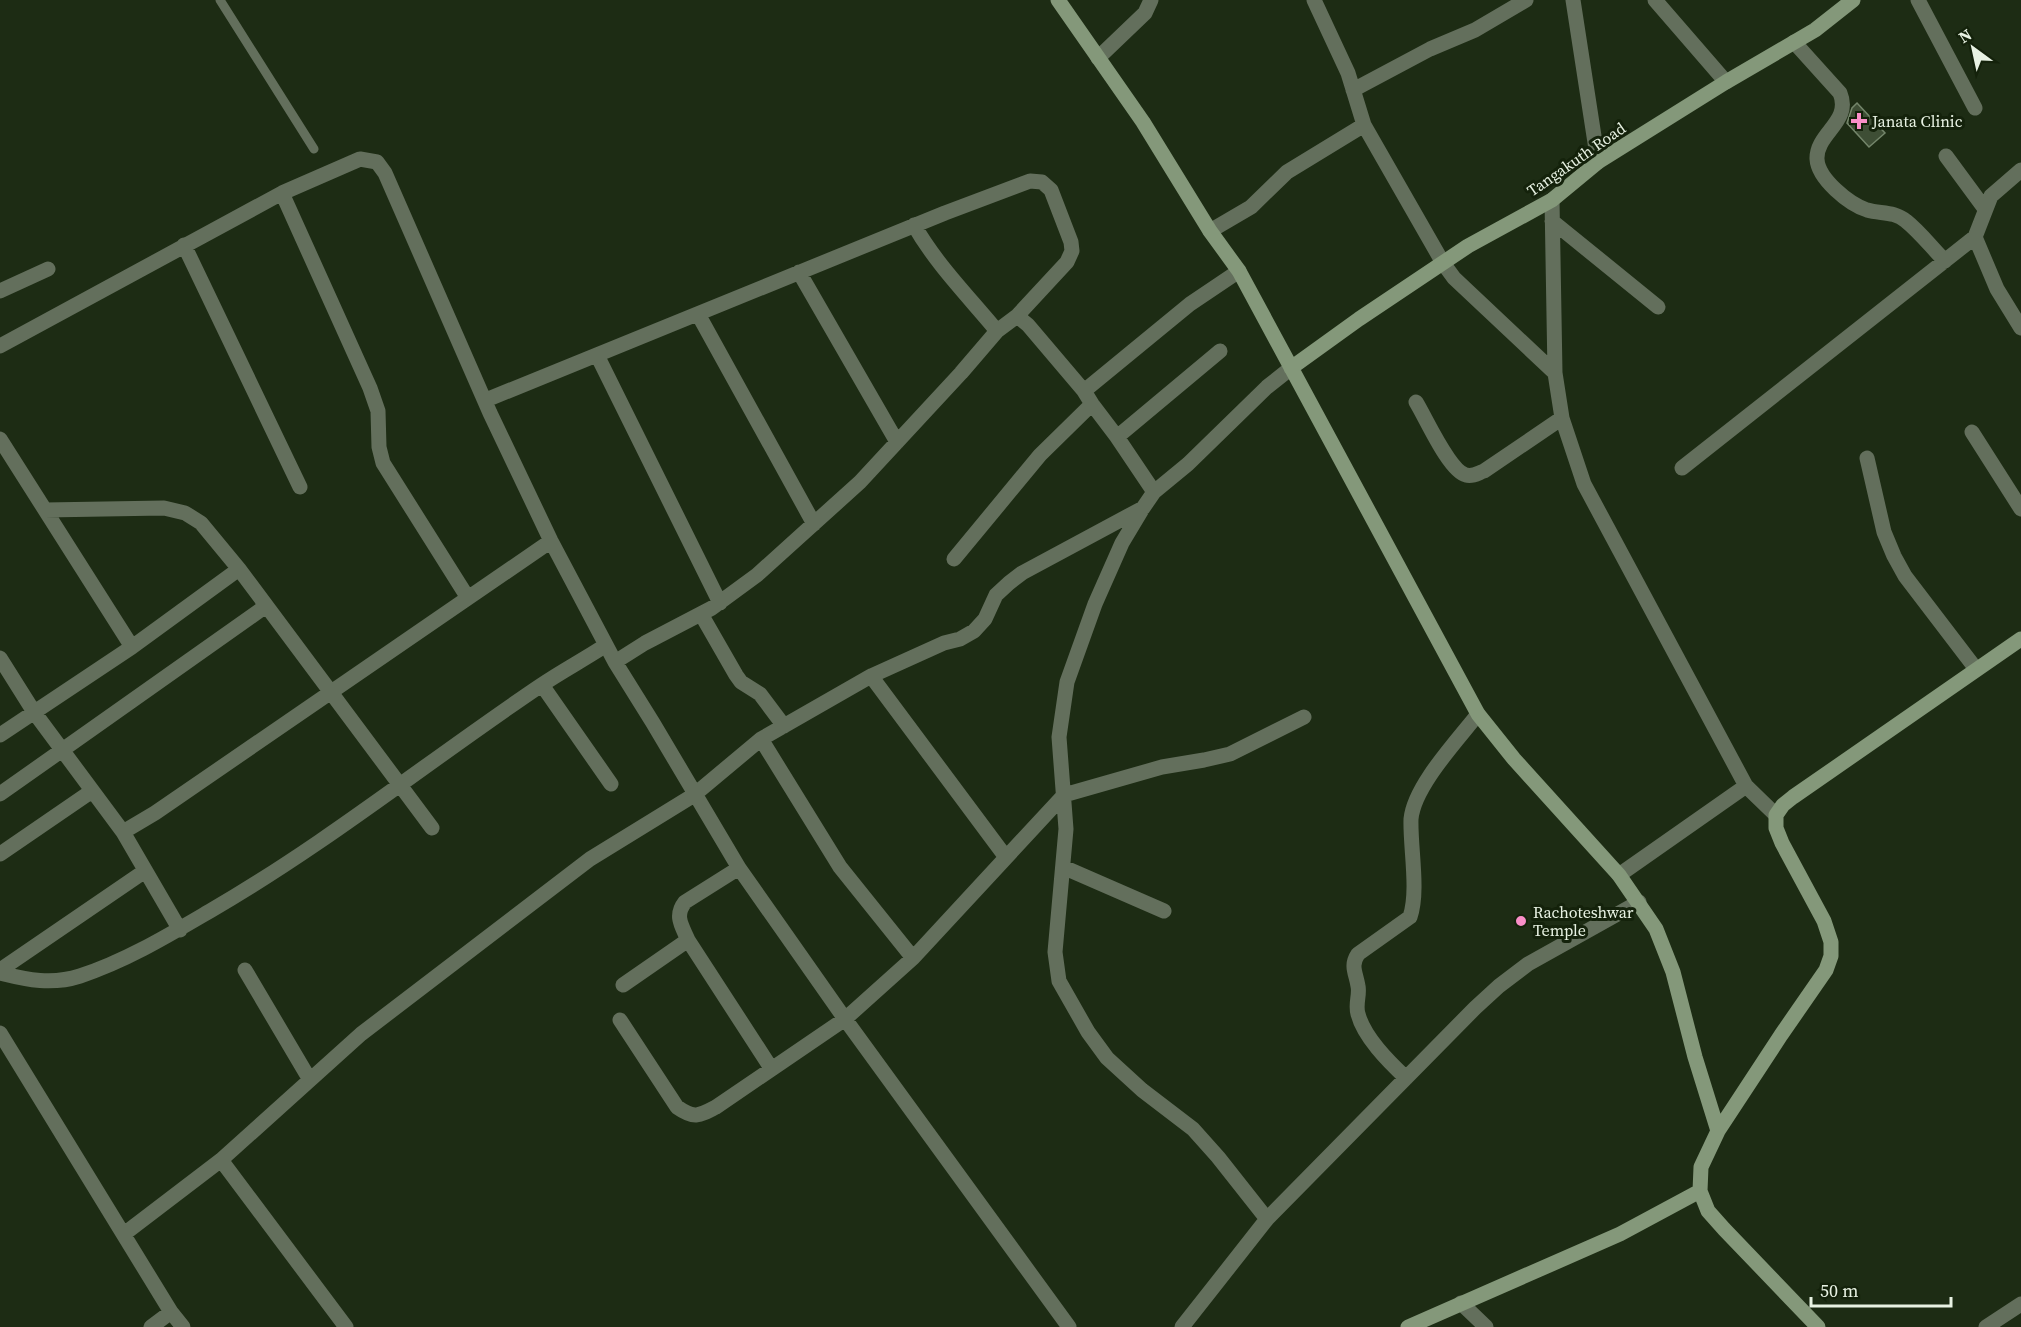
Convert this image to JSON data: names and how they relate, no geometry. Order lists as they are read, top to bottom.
{
  "streets": {
    "street": ["Tangakuth Road"]
  },
  "places": {
    "health": ["Janata Clinic"],
    "other": ["Rachoteshwar Temple"]
  },
  "scale_bar": "50 m",
  "north": "top left"
}
